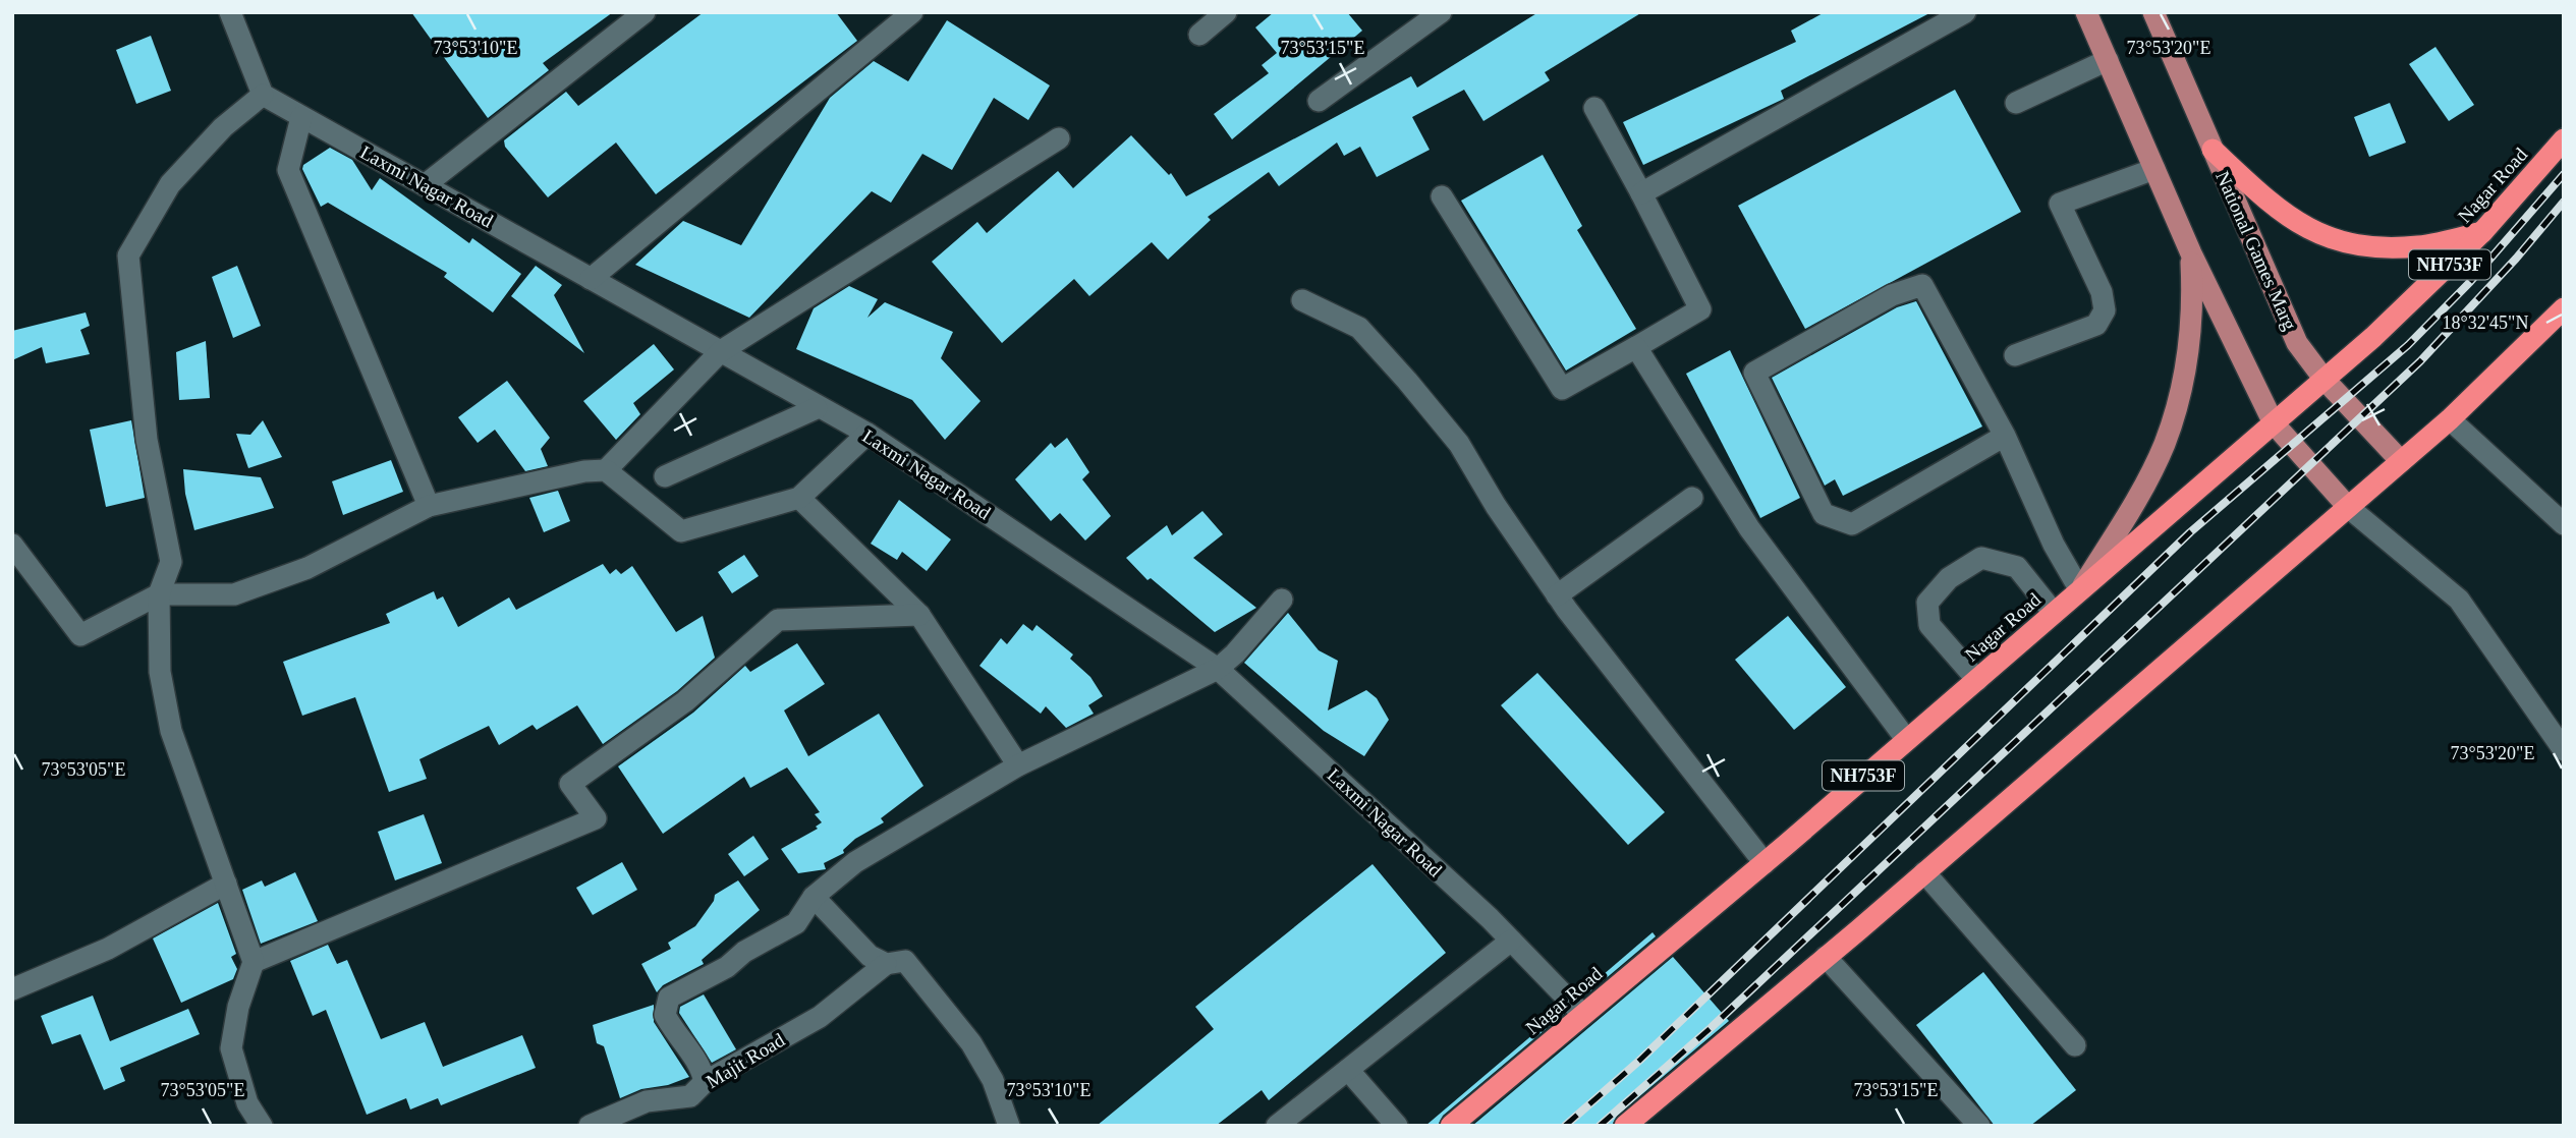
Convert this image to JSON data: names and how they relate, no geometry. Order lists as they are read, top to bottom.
{
  "streets": {
    "highway": ["Nagar Road", "NH753F"],
    "main road": ["National Games Marg"],
    "street": ["Laxmi Nagar Road", "Majit Road"]
  },
  "crossings": [
    ["Nagar Road", "Laxmi Nagar Road"],
    ["Nagar Road", "National Games Marg"]
  ],
  "coordinates": [
    "73°53'10\"E",
    "73°53'15\"E",
    "73°53'20\"E",
    "18°32'45\"N",
    "73°53'05\"E"
  ]
}
